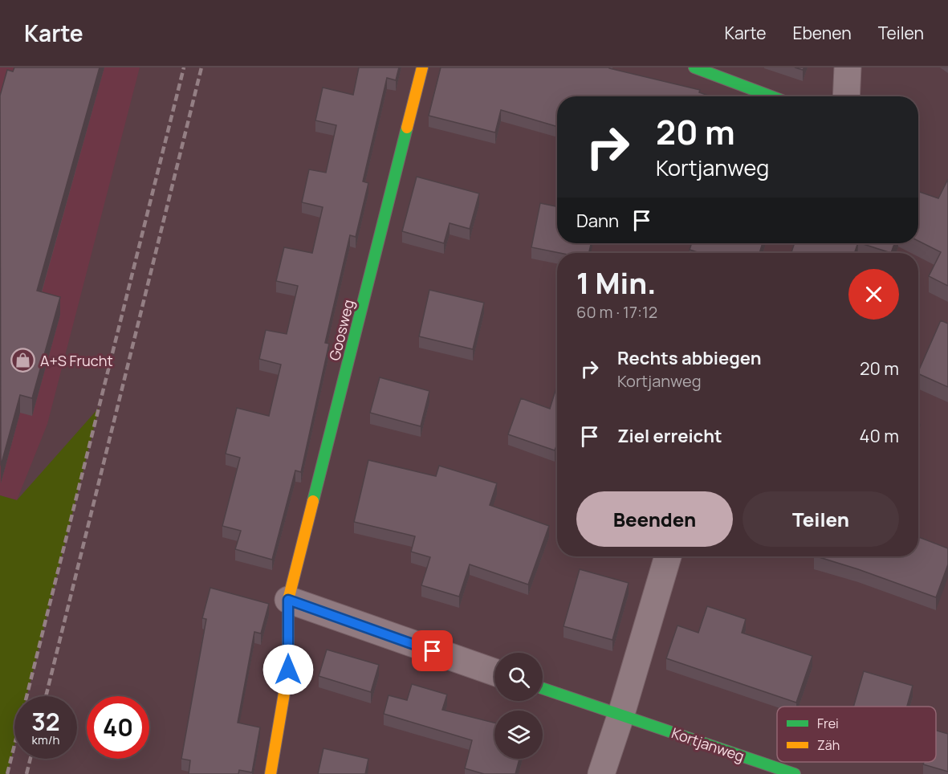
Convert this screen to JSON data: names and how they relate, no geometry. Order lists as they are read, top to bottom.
{
  "streets": {
    "street": ["Goosweg", "Kortjanweg"]
  },
  "places": {
    "shop": ["A+S Frucht"]
  },
  "legend": ["Frei", "Zäh"],
  "page": {
    "header": "Karte",
    "nav": ["Karte", "Ebenen", "Teilen"],
    "turn": ["20 m", "Kortjanweg"],
    "then": "Dann",
    "heading": ["1 Min.", "60 m · 17:12"],
    "list": [
      {
        "name": "Rechts abbiegen",
        "note": "Kortjanweg",
        "value": "20 m"
      },
      {
        "name": "Ziel erreicht",
        "value": "40 m"
      }
    ],
    "buttons": ["Beenden", "Teilen"],
    "speed": "32 km/h",
    "limit": "40"
  }
}
